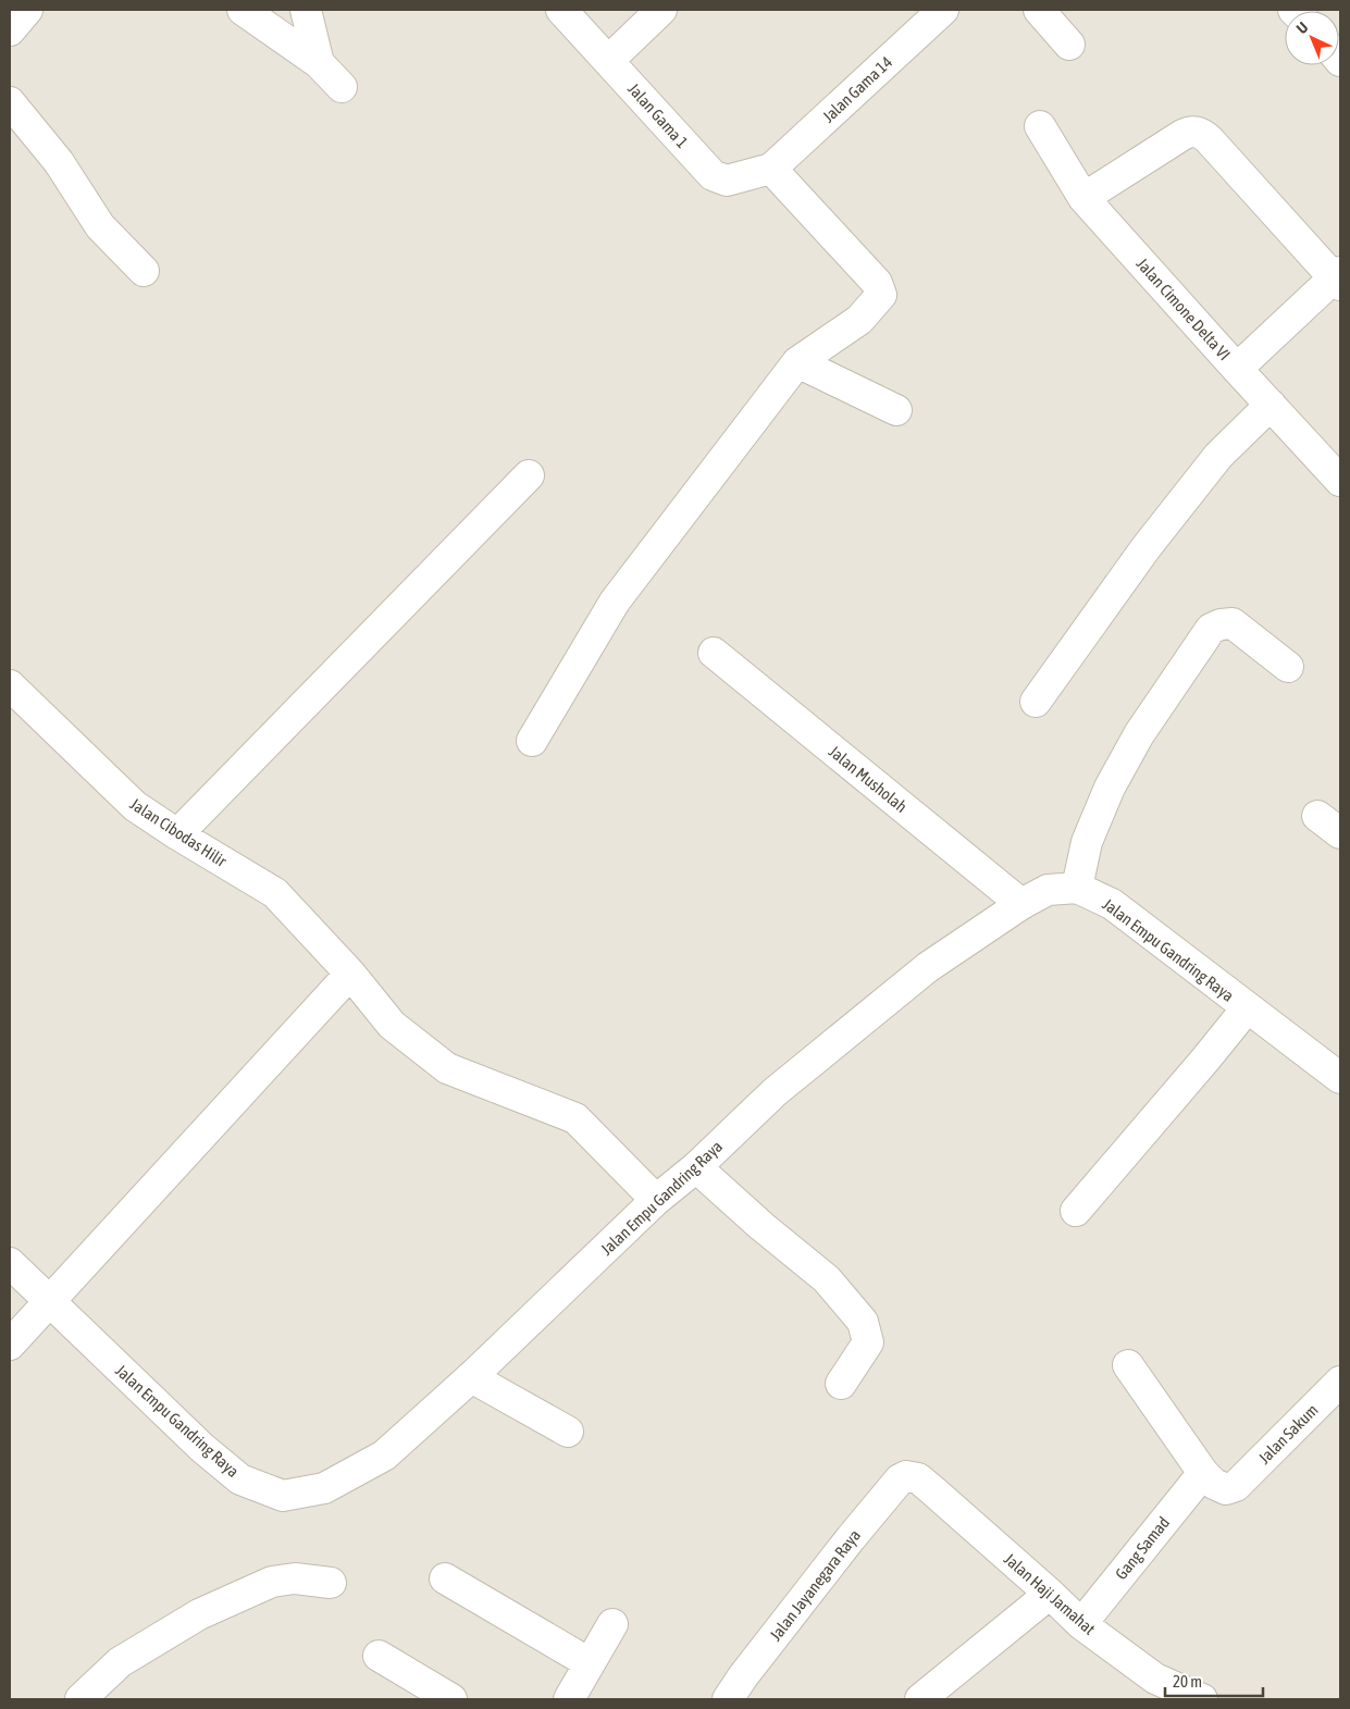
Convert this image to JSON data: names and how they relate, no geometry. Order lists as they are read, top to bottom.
{
  "streets": {
    "street": [
      "Jalan Gama 14",
      "Jalan Gama 1",
      "Jalan Cimone Delta VI",
      "Jalan Musholah",
      "Jalan Cibodas Hilir",
      "Jalan Empu Gandring Raya",
      "Jalan Sakum",
      "Gang Samad",
      "Jalan Jayanegara Raya",
      "Jalan Haji Jamahat"
    ]
  },
  "crossings": [
    ["Jalan Gama 14", "Jalan Gama 1"],
    ["Jalan Musholah", "Jalan Empu Gandring Raya"],
    ["Jalan Cibodas Hilir", "Jalan Empu Gandring Raya"],
    ["Jalan Sakum", "Gang Samad"],
    ["Gang Samad", "Jalan Haji Jamahat"],
    ["Jalan Jayanegara Raya", "Jalan Haji Jamahat"]
  ],
  "scale_bar": "20 m",
  "north": "top left"
}
